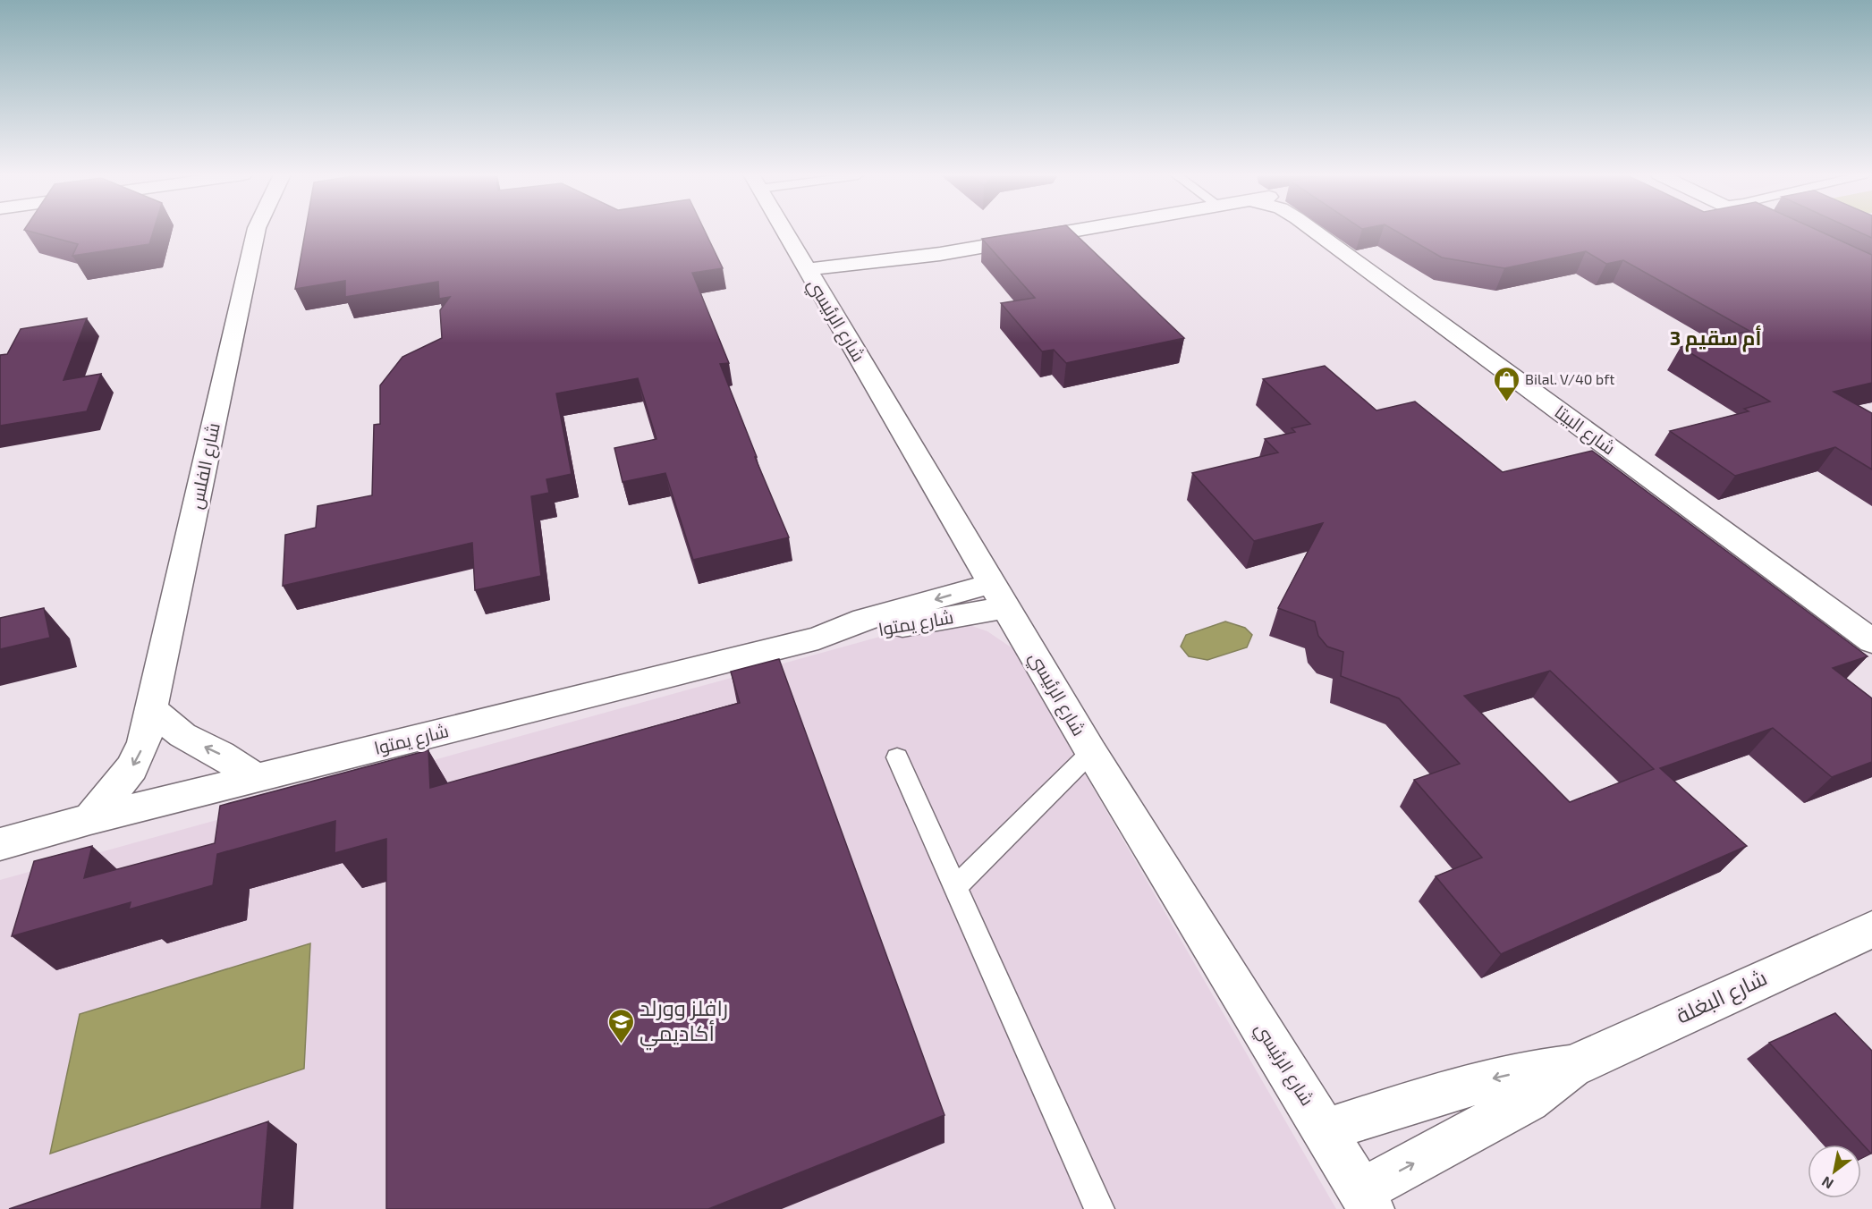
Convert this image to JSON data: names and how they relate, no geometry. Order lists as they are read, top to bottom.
{
  "streets": {
    "street": [
      "شارع الرئيسي",
      "شارع البيتا",
      "شارع الفلس",
      "شارع يمتوا",
      "شارع البغلة"
    ]
  },
  "crossings": [
    ["شارع الرئيسي", "شارع يمتوا"],
    ["شارع الرئيسي", "شارع البغلة"],
    ["شارع الفلس", "شارع يمتوا"]
  ],
  "districts": ["أم سقيم 3"],
  "places": {
    "shop": ["Bilal. V/40 bft"],
    "school or university": ["رافلز وورلد أكاديمي"]
  },
  "north": "bottom left"
}
